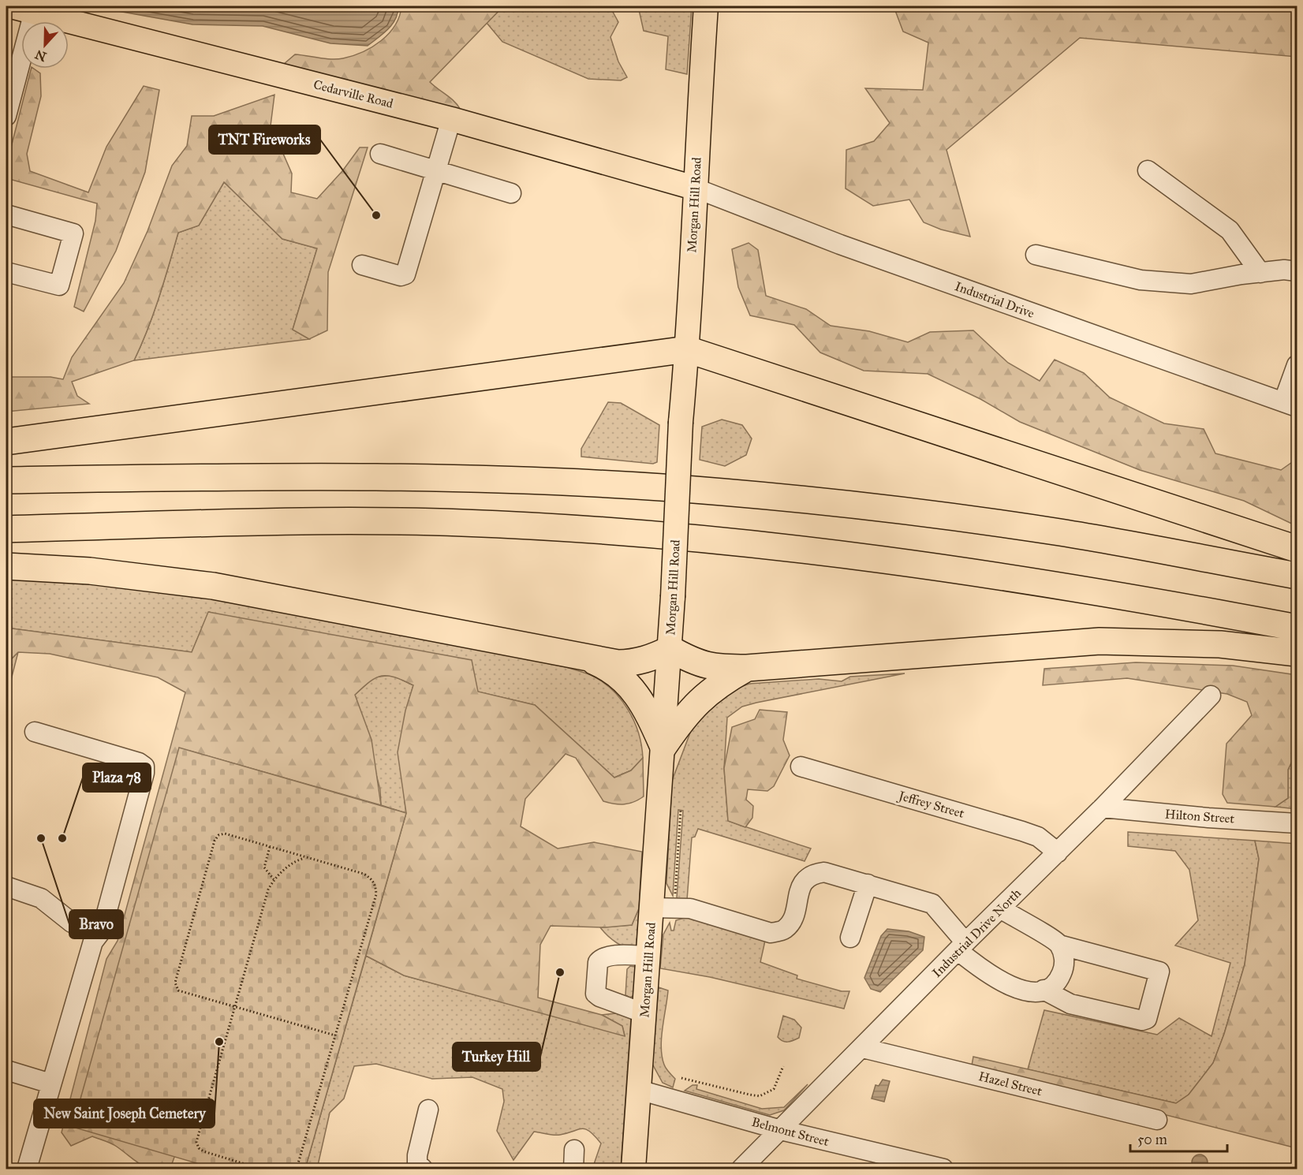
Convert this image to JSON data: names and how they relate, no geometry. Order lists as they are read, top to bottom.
{
  "streets": {
    "main road": ["Cedarville Road", "Morgan Hill Road"],
    "street": [
      "Industrial Drive",
      "Jeffrey Street",
      "Hilton Street",
      "Industrial Drive North",
      "Hazel Street",
      "Belmont Street"
    ]
  },
  "crossings": [
    ["Cedarville Road", "Morgan Hill Road"],
    ["Cedarville Road", "Industrial Drive"],
    ["Morgan Hill Road", "Industrial Drive"],
    ["Morgan Hill Road", "Belmont Street"],
    ["Jeffrey Street", "Industrial Drive North"],
    ["Hilton Street", "Industrial Drive North"],
    ["Industrial Drive North", "Hazel Street"],
    ["Industrial Drive North", "Belmont Street"]
  ],
  "places": [
    "TNT Fireworks",
    "Bravo",
    "Plaza 78",
    "Turkey Hill",
    "New Saint Joseph Cemetery"
  ],
  "scale_bar": "50 m",
  "north": "bottom"
}
